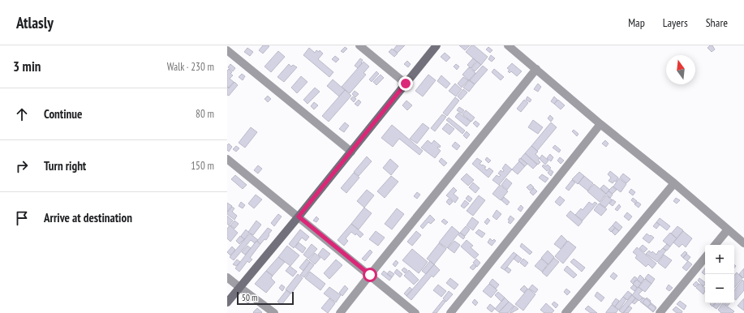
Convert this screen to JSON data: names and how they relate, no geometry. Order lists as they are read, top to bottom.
{
  "scale_bar": "50 m",
  "north": "top",
  "page": {
    "header": "Atlasly",
    "nav": ["Map", "Layers", "Share"],
    "heading": ["3 min", "Walk · 230 m"],
    "list": [
      ["Continue", "80 m"],
      ["Turn right", "150 m"],
      "Arrive at destination"
    ],
    "map_buttons": ["+", "−"],
    "scale": "50 m"
  }
}
